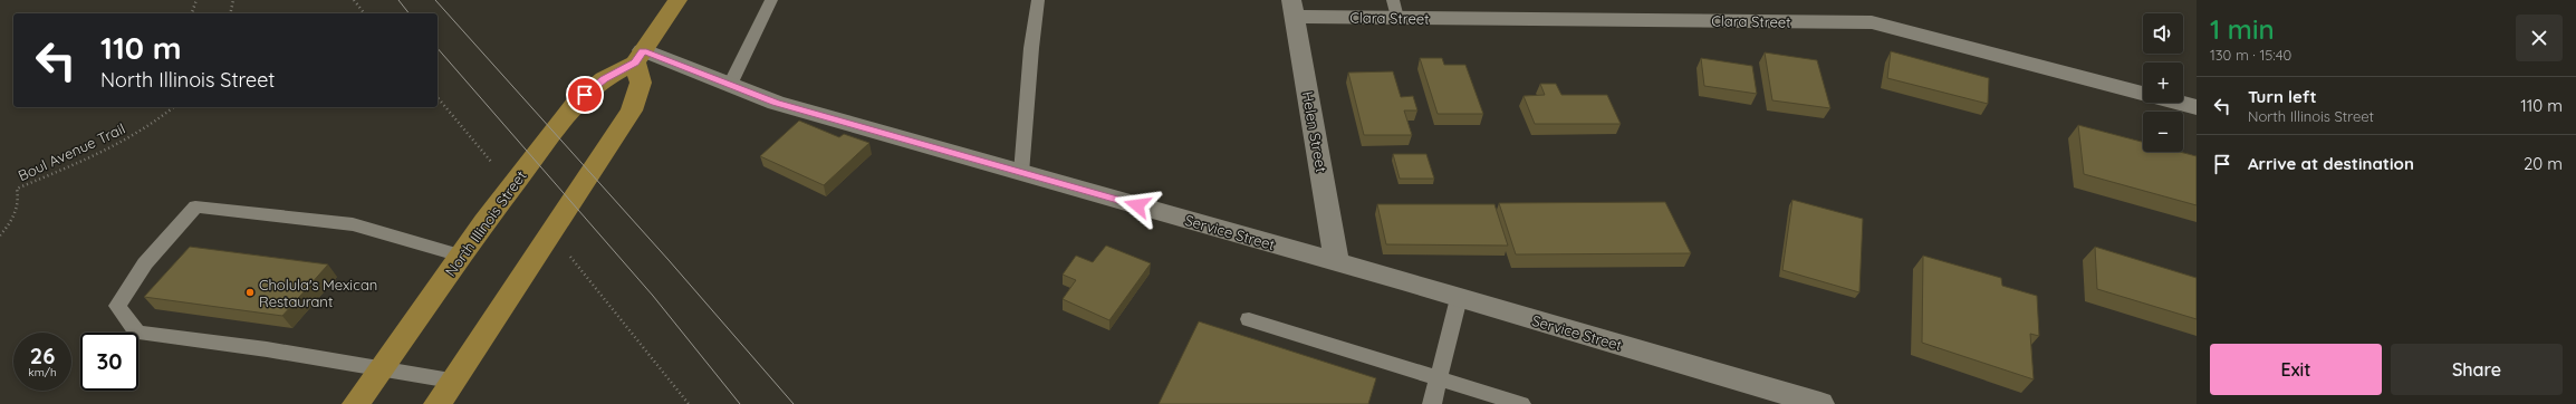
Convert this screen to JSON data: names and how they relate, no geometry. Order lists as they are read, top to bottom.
{
  "streets": {
    "main road": ["North Illinois Street"],
    "street": ["Clara Street", "Helen Street", "Service Street"],
    "path": ["Boul Avenue Trail"]
  },
  "crossings": [
    ["Clara Street", "Helen Street"],
    ["Helen Street", "Service Street"],
    ["North Illinois Street", "Service Street"]
  ],
  "places": ["Cholula's Mexican Restaurant"],
  "page": {
    "heading": ["1 min", "130 m · 15:40"],
    "map_buttons": ["+", "−"],
    "turn": ["110 m", "North Illinois Street"],
    "list": [
      {
        "name": "Turn left",
        "note": "North Illinois Street",
        "value": "110 m"
      },
      {
        "name": "Arrive at destination",
        "value": "20 m"
      }
    ],
    "speed": "26 km/h",
    "limit": "30",
    "buttons": ["Exit", "Share"]
  }
}
